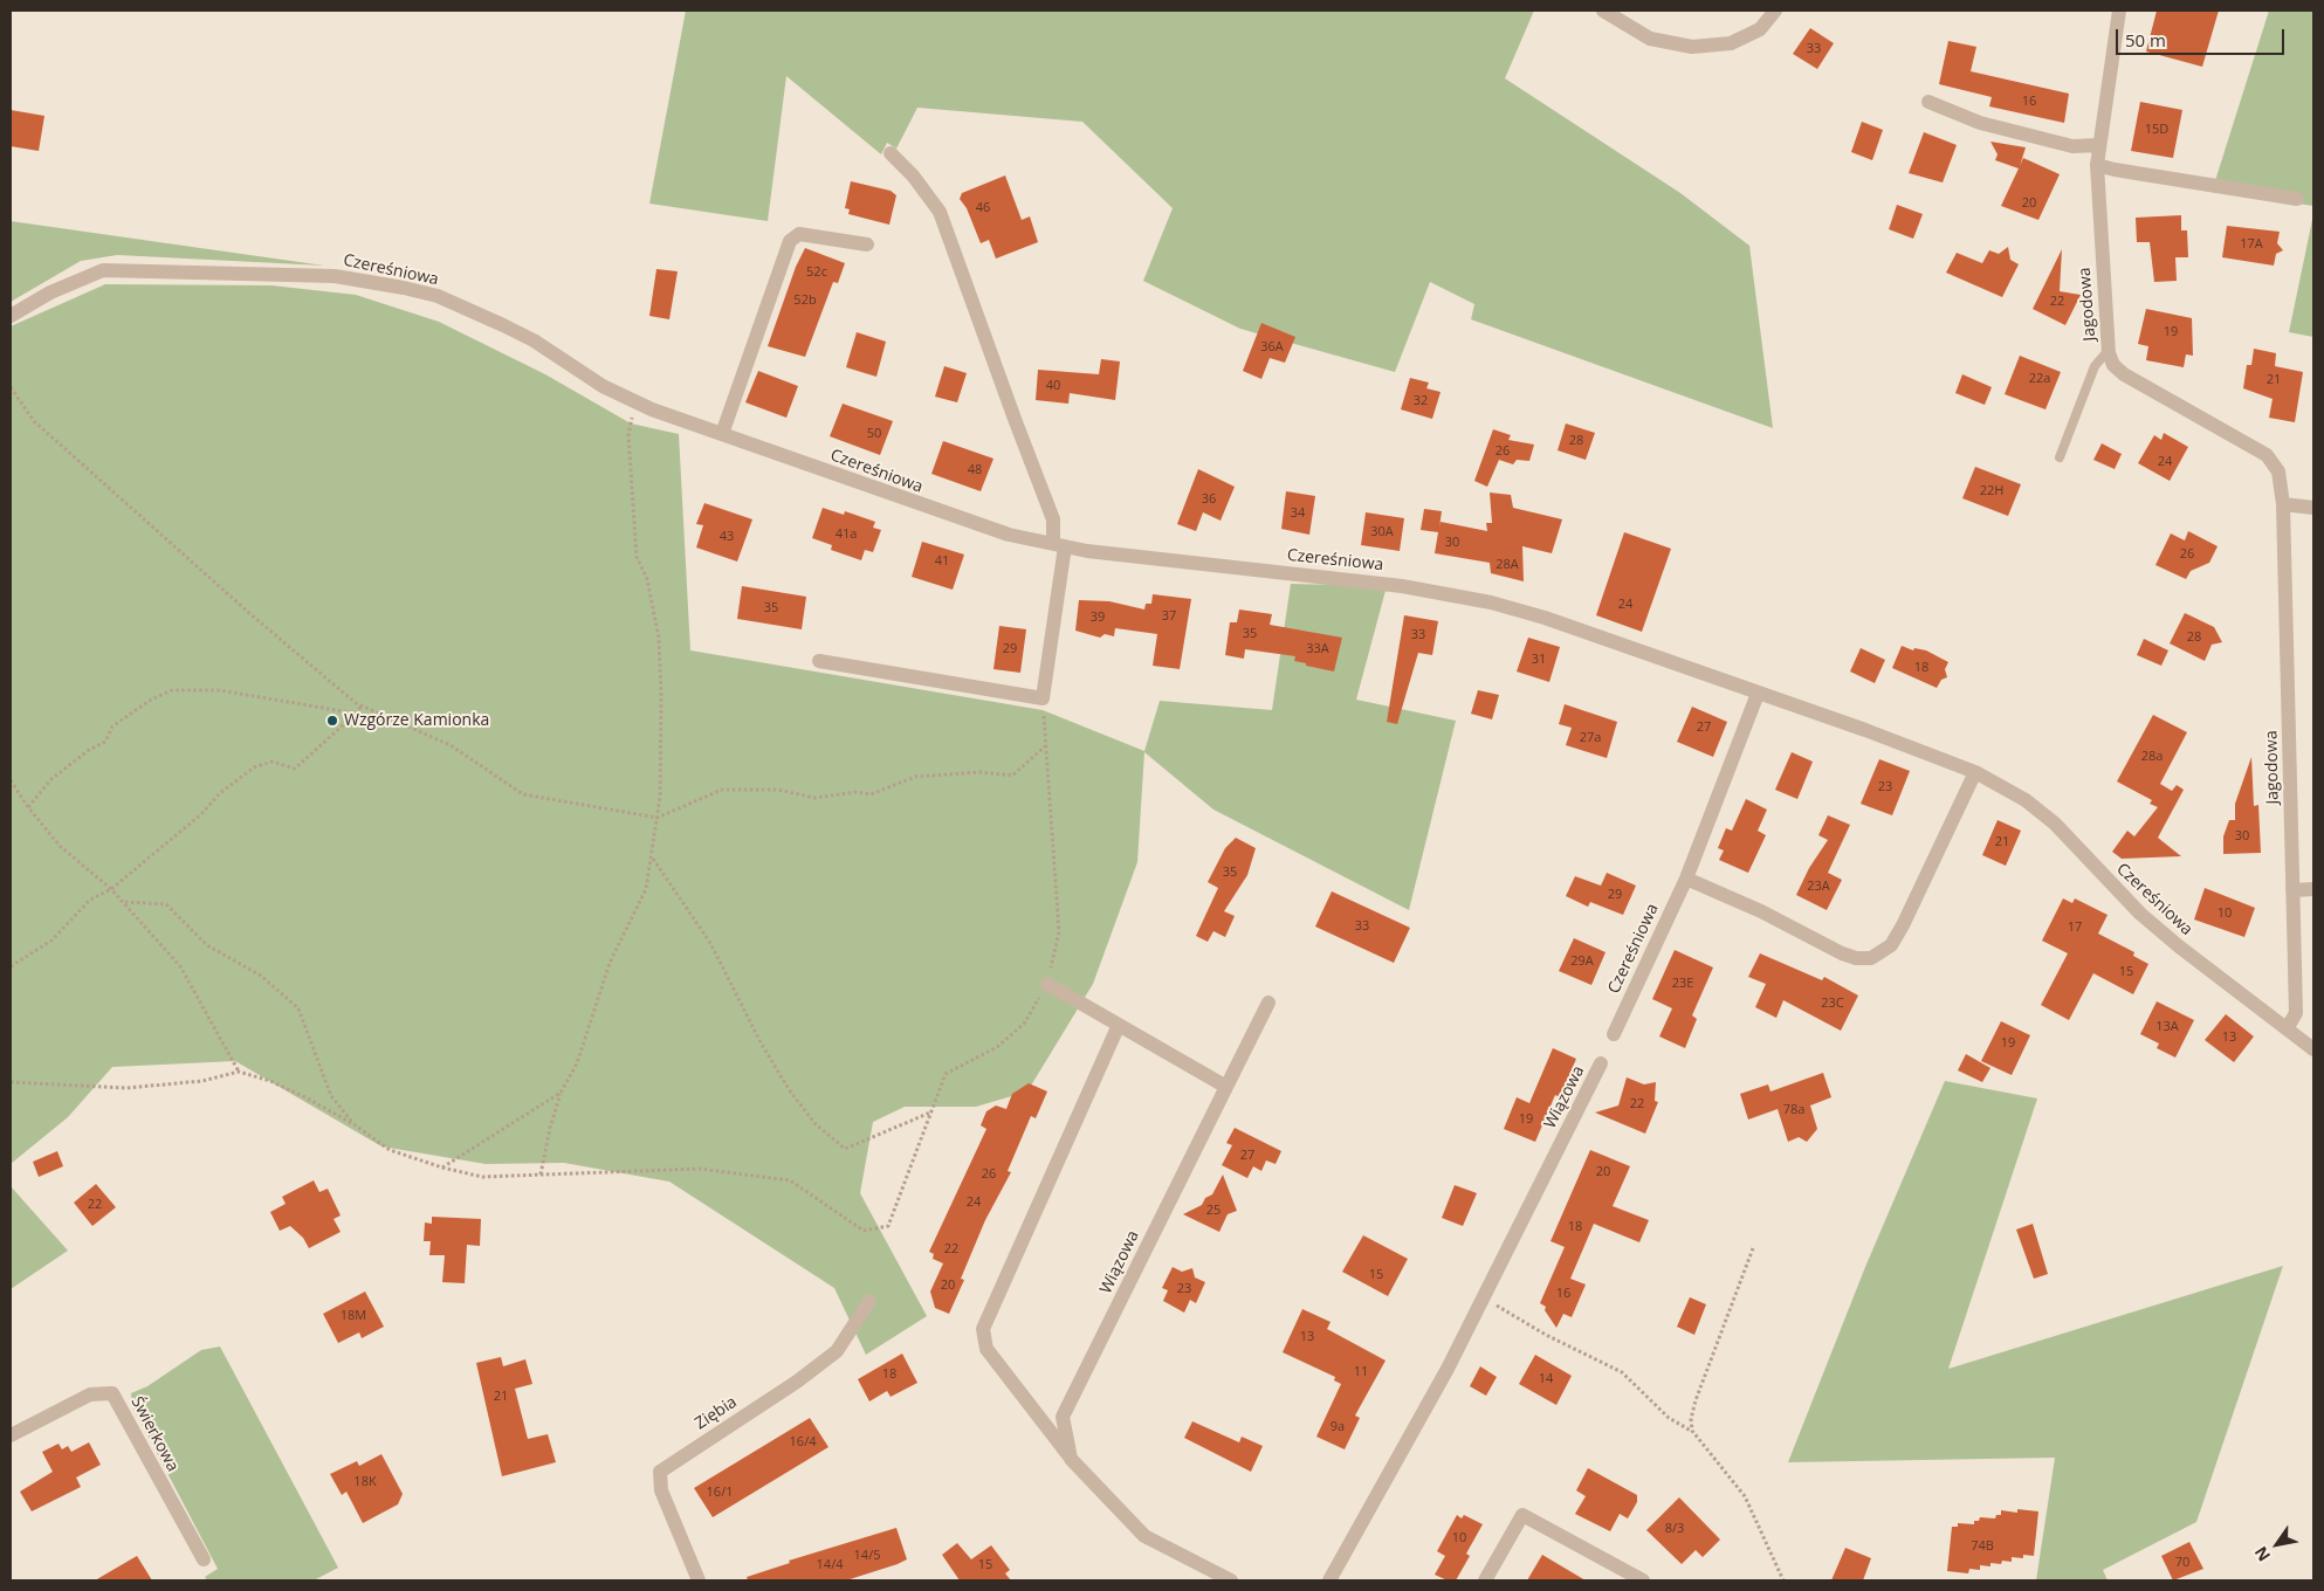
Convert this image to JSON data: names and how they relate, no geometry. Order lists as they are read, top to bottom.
{
  "streets": {
    "street": [
      "Czereśniowa",
      "Jagodowa",
      "Wiązowa",
      "Ziębia",
      "Świerkowa"
    ]
  },
  "crossings": [
    ["Czereśniowa", "Jagodowa"]
  ],
  "places": ["Wzgórze Kamionka"],
  "house_numbers": [
    "33",
    "16",
    "15D",
    "20",
    "46",
    "17A",
    "52c",
    "52b",
    "22",
    "19",
    "36A",
    "22a",
    "21",
    "40",
    "32",
    "50",
    "28",
    "26",
    "24",
    "48",
    "22H",
    "36",
    "34",
    "30A",
    "41a",
    "43",
    "30",
    "26",
    "41",
    "28A",
    "24",
    "35",
    "37",
    "39",
    "35",
    "33",
    "28",
    "29",
    "33A",
    "31",
    "18",
    "27",
    "27a",
    "28a",
    "23",
    "30",
    "21",
    "35",
    "23A",
    "29",
    "10",
    "33",
    "17",
    "29A",
    "15",
    "23E",
    "23C",
    "13A",
    "13",
    "19",
    "22",
    "78a",
    "19",
    "27",
    "20",
    "26",
    "24",
    "22",
    "25",
    "18",
    "22",
    "15",
    "20",
    "23",
    "16",
    "18M",
    "13",
    "11",
    "18",
    "14",
    "21",
    "9a",
    "16/4",
    "18K",
    "16/1",
    "8/3",
    "10",
    "74B",
    "14/5",
    "70",
    "14/4",
    "15"
  ],
  "scale_bar": "50 m",
  "north": "bottom left"
}
